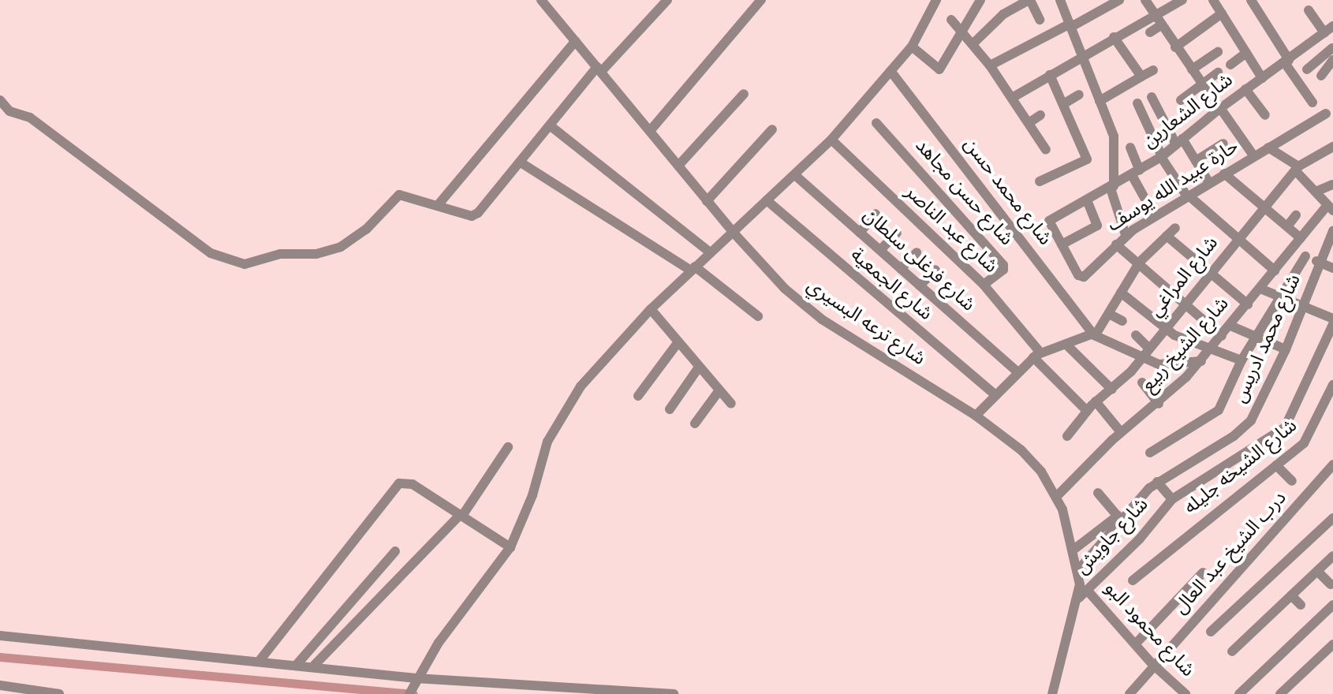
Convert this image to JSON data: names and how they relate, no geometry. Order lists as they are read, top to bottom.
{
  "streets": {
    "street": [
      "شارع الشعارين",
      "حارة عبيد الله يوسف",
      "شارع محمد حسن",
      "شارع حسن مجاهد",
      "شارع عبد الناصر",
      "شارع فرغلى سلطان",
      "شارع المراغي",
      "شارع الجمعية",
      "شارع ترعه البسيري",
      "شارع محمد ادريس",
      "شارع الشيخ ربيع",
      "شارع الشيخه جليله",
      "شارع جاويش",
      "درب الشيخ عبد العال",
      "شارع محمود البو"
    ]
  },
  "crossings": [
    ["شارع الشعارين", "حارة عبيد الله يوسف"],
    ["شارع حسن مجاهد", "شارع عبد الناصر"],
    ["شارع عبد الناصر", "شارع المراغي"],
    ["شارع ترعه البسيري", "شارع محمد ادريس"],
    ["شارع ترعه البسيري", "شارع الشيخ ربيع"],
    ["شارع ترعه البسيري", "شارع جاويش"],
    ["شارع جاويش", "شارع محمود البو"],
    ["درب الشيخ عبد العال", "شارع محمود البو"]
  ]
}
